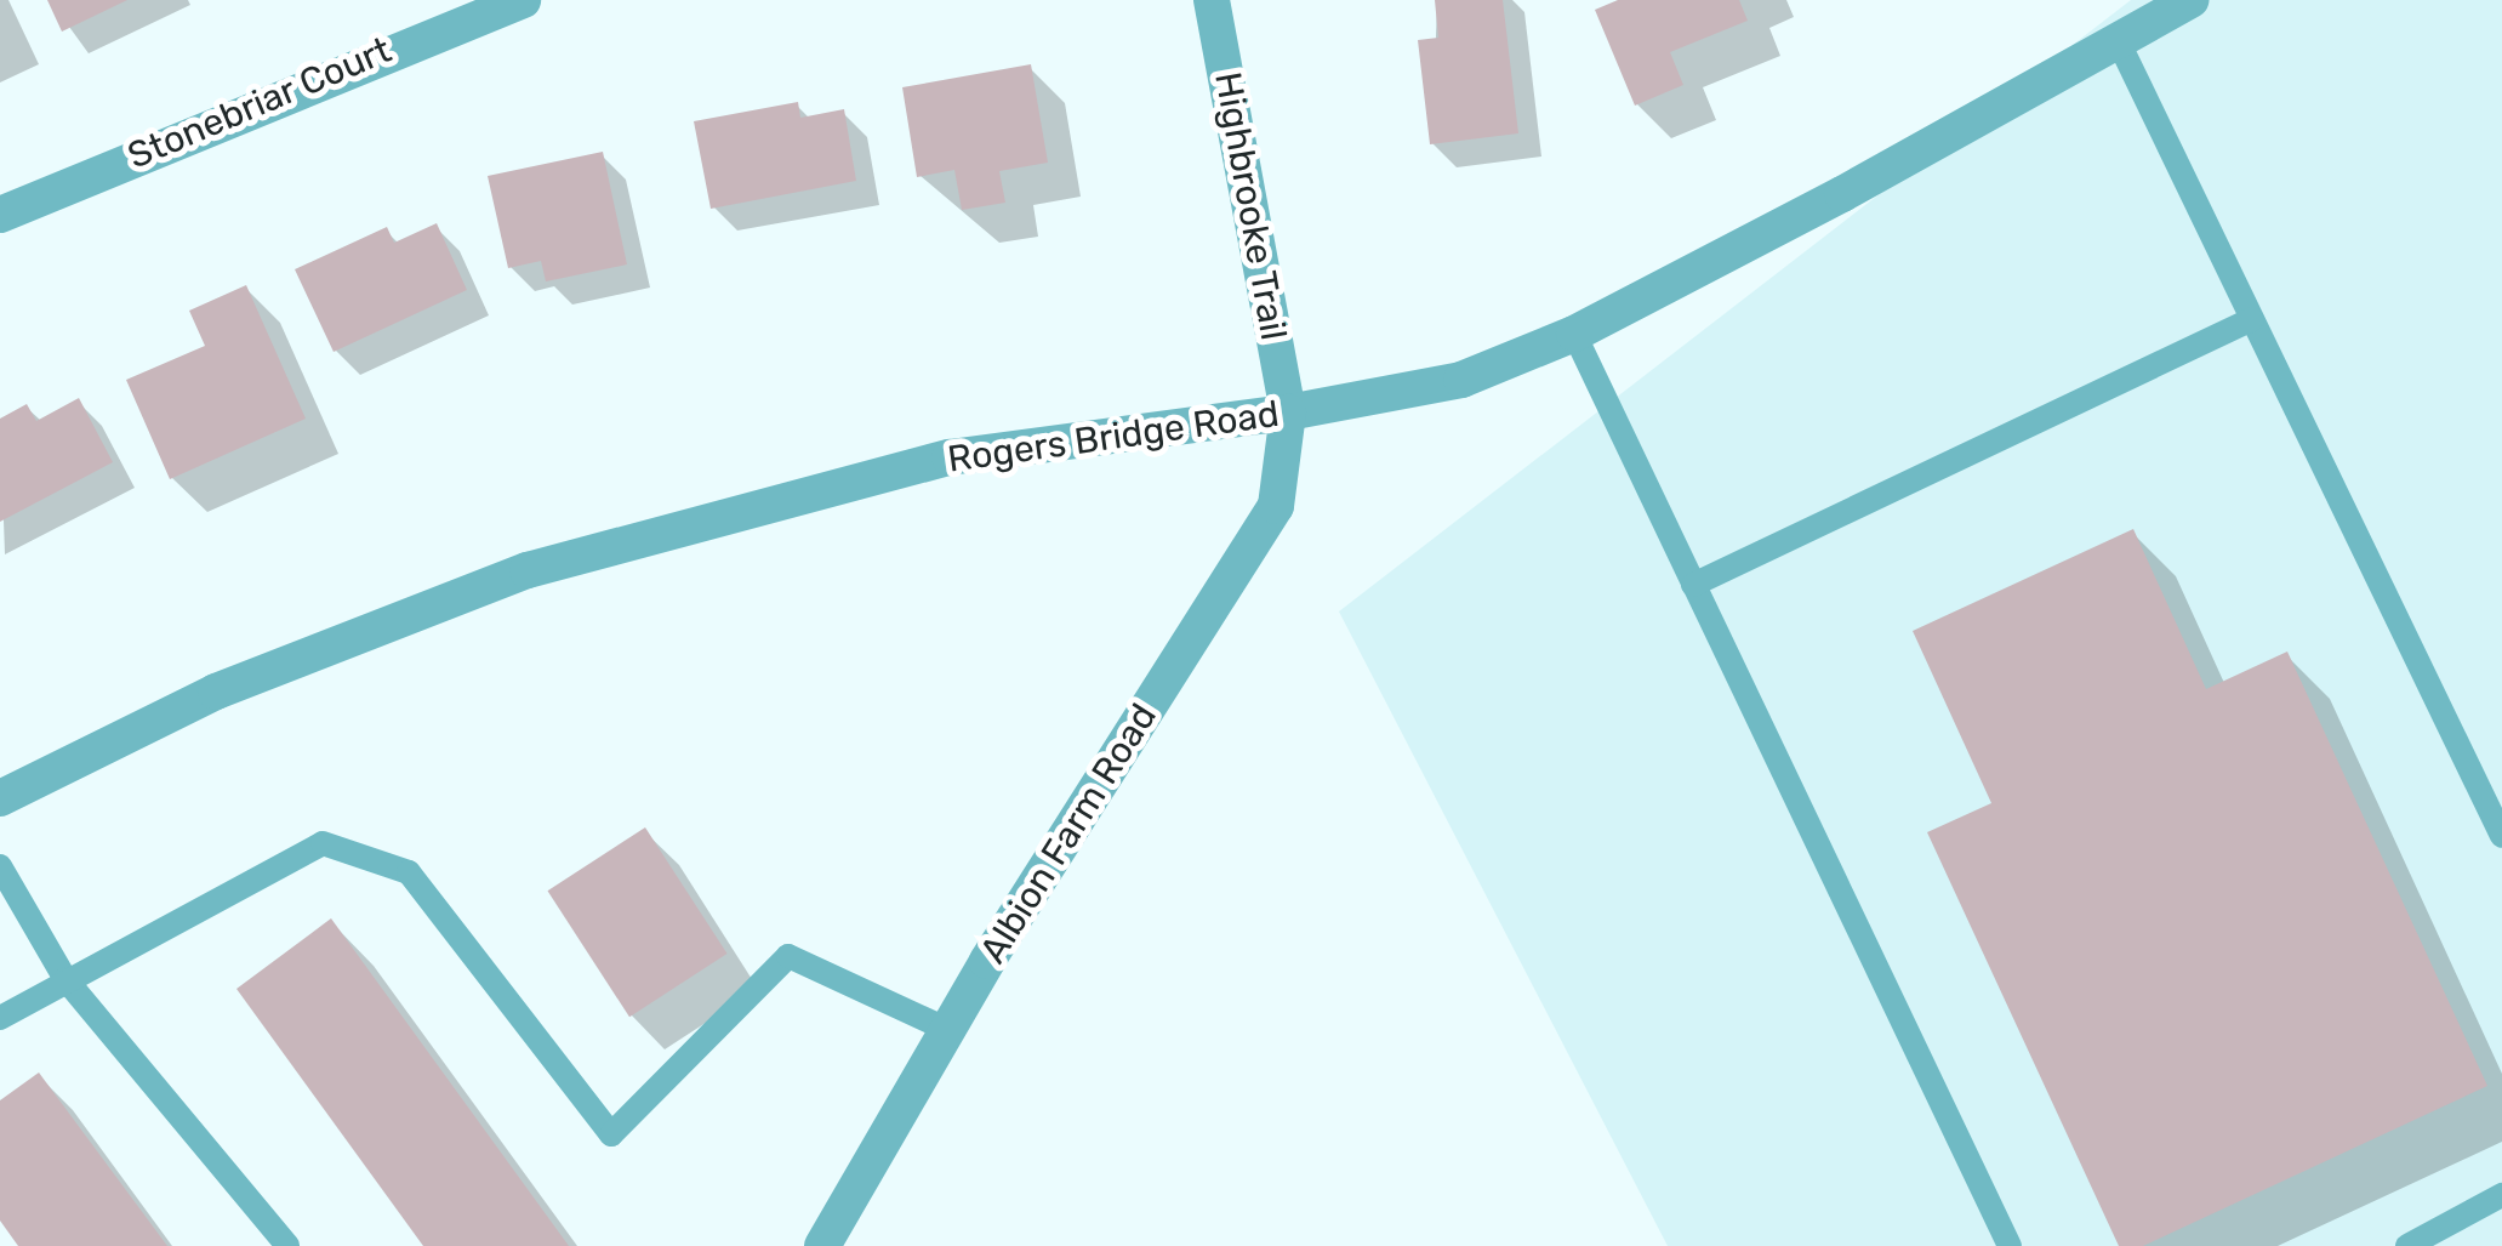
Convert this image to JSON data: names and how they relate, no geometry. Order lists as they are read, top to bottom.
{
  "streets": {
    "street": [
      "Stonebriar Court",
      "Highbrooke Trail",
      "Rogers Bridge Road",
      "Albion Farm Road"
    ]
  },
  "crossings": [
    ["Highbrooke Trail", "Rogers Bridge Road"],
    ["Highbrooke Trail", "Albion Farm Road"],
    ["Rogers Bridge Road", "Albion Farm Road"]
  ]
}
